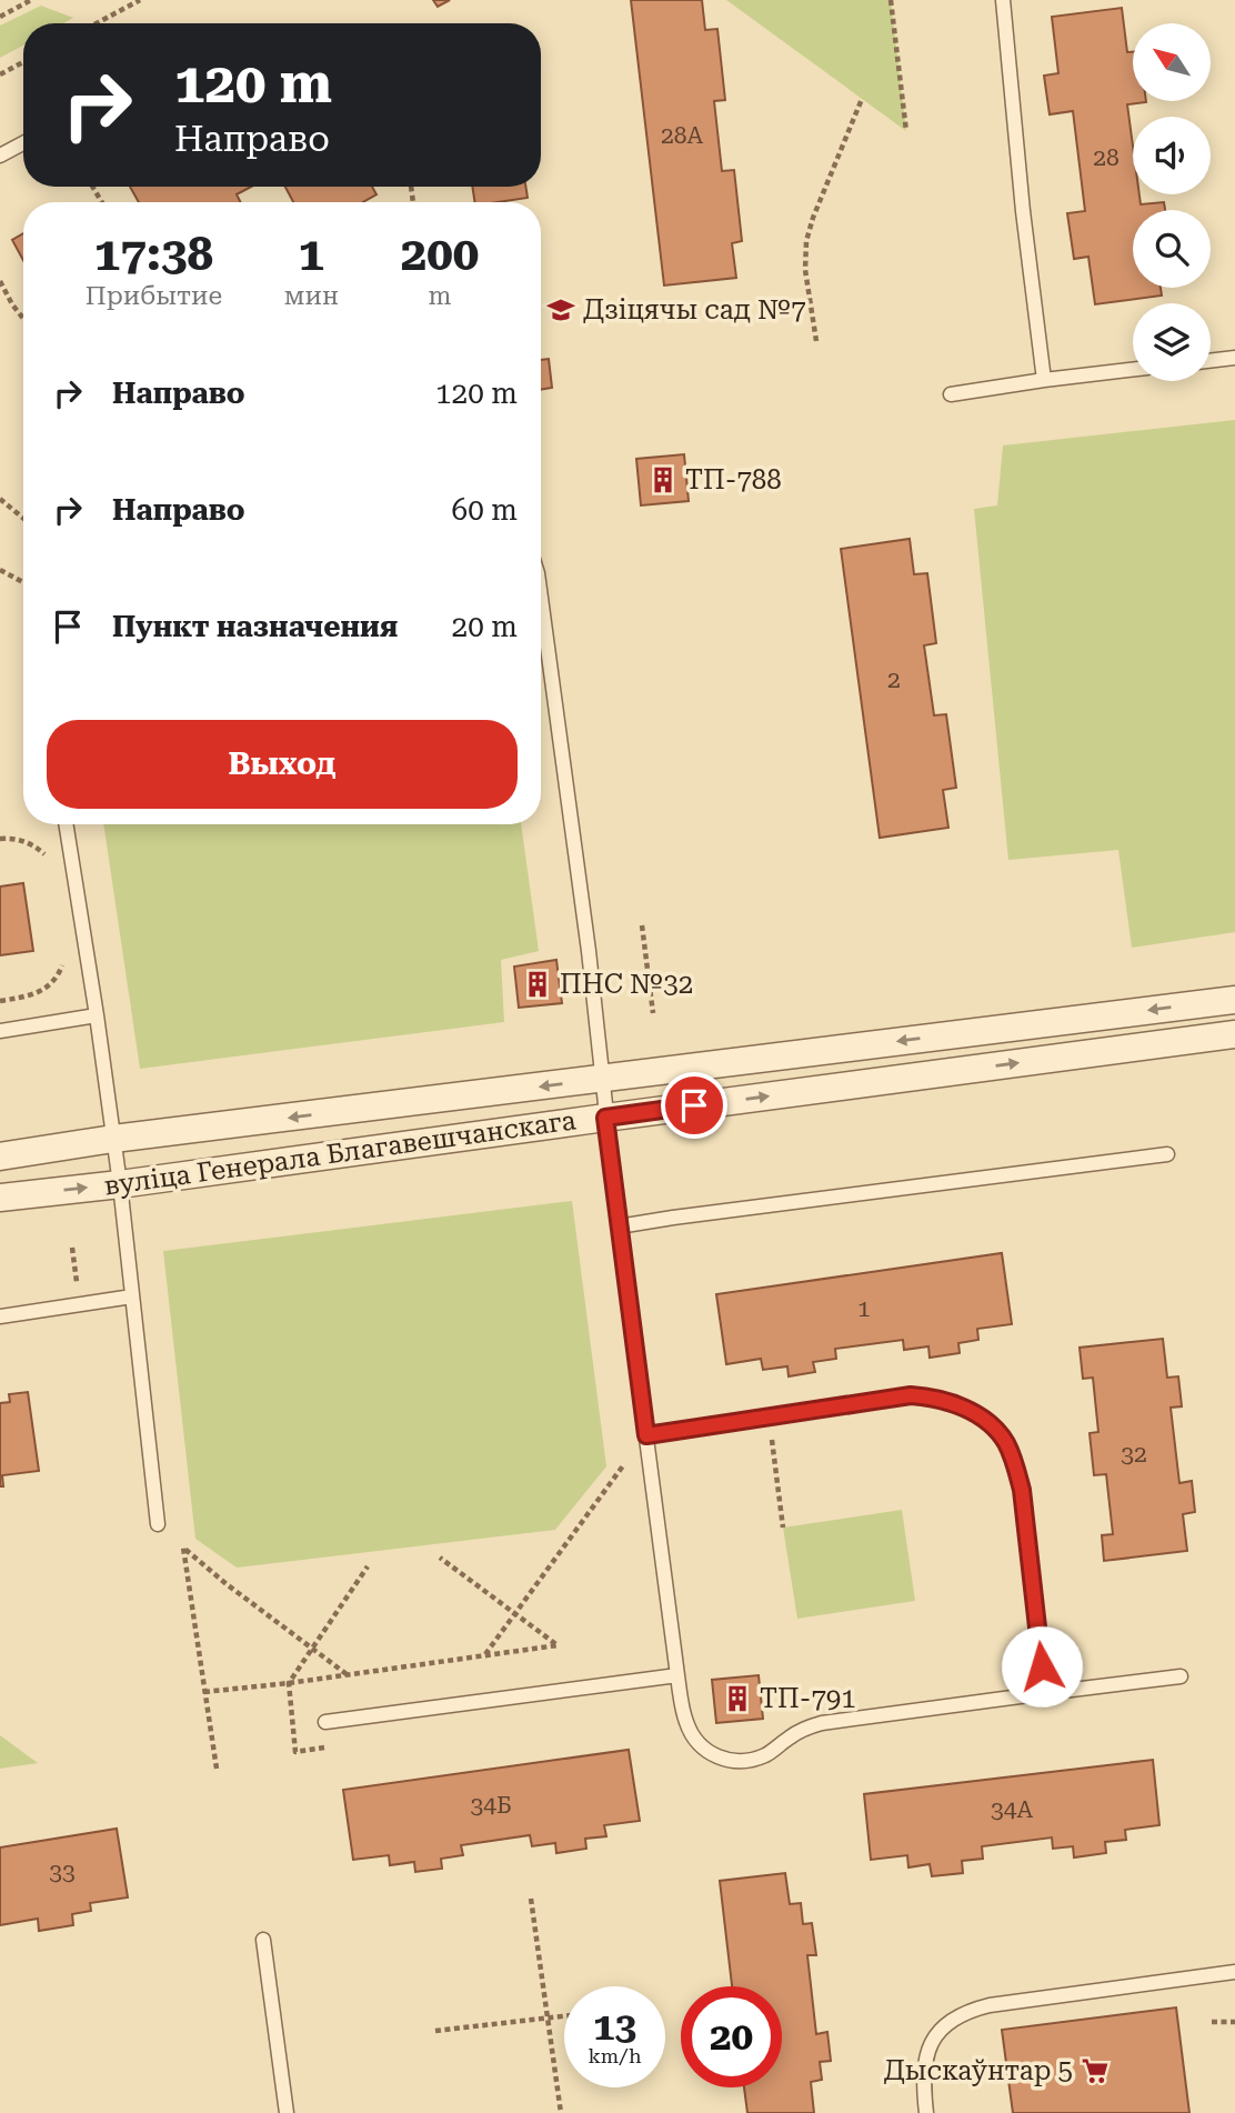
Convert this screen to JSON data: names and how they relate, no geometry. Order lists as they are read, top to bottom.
{
  "streets": {
    "street": ["вуліца Генерала Благавешчанскага"]
  },
  "places": {
    "school or university": ["Дзіцячы сад №7"],
    "building": ["ТП-788", "ПНС №32", "ТП-791"],
    "supermarket": ["Дыскаўнтар 5"]
  },
  "house_numbers": [
    "28А",
    "28",
    "2",
    "1",
    "32",
    "34Б",
    "34А",
    "33"
  ],
  "north": "top left",
  "page": {
    "turn": ["120 m", "Направо"],
    "eta": [
      "17:38",
      "Прибытие",
      "1",
      "мин",
      "200",
      "m"
    ],
    "list": [
      {
        "name": "Направо",
        "value": "120 m"
      },
      {
        "name": "Направо",
        "value": "60 m"
      },
      {
        "name": "Пункт назначения",
        "value": "20 m"
      }
    ],
    "buttons": "Выход",
    "speed": "13 km/h",
    "limit": "20"
  }
}
